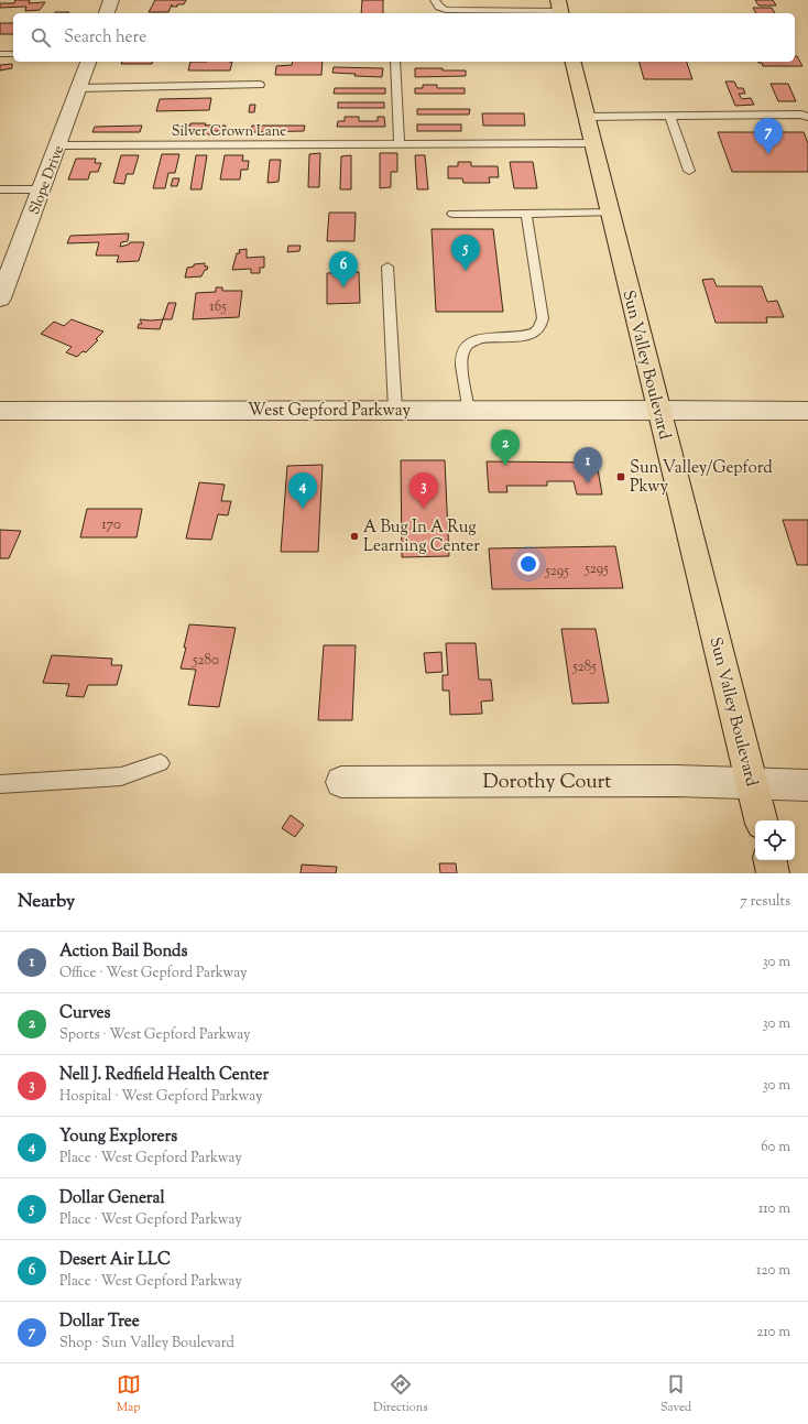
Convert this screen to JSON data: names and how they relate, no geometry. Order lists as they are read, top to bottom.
{
  "streets": {
    "main road": ["Sun Valley Boulevard"],
    "street": ["Slope Drive", "West Gepford Parkway", "Dorothy Court"],
    "lane": ["Silver Crown Lane"]
  },
  "crossings": [
    ["Silver Crown Lane", "Slope Drive"],
    ["Silver Crown Lane", "Sun Valley Boulevard"],
    ["Sun Valley Boulevard", "West Gepford Parkway"],
    ["Sun Valley Boulevard", "Dorothy Court"]
  ],
  "places": {
    "transit": ["Sun Valley/Gepford Pkwy"],
    "other": ["A Bug In A Rug Learning Center"]
  },
  "house_numbers": [
    "165",
    "170",
    "5295",
    "5295",
    "5280",
    "5285"
  ],
  "page": {
    "search": "Search here",
    "pins": [
      "7",
      "5",
      "6",
      "2",
      "1",
      "3",
      "4"
    ],
    "heading": ["Nearby", "7 results"],
    "list": [
      {
        "mark": "1",
        "name": "Action Bail Bonds",
        "note": "Office · West Gepford Parkway",
        "value": "30 m"
      },
      {
        "mark": "2",
        "name": "Curves",
        "note": "Sports · West Gepford Parkway",
        "value": "30 m"
      },
      {
        "mark": "3",
        "name": "Nell J. Redfield Health Center",
        "note": "Hospital · West Gepford Parkway",
        "value": "30 m"
      },
      {
        "mark": "4",
        "name": "Young Explorers",
        "note": "Place · West Gepford Parkway",
        "value": "60 m"
      },
      {
        "mark": "5",
        "name": "Dollar General",
        "note": "Place · West Gepford Parkway",
        "value": "110 m"
      },
      {
        "mark": "6",
        "name": "Desert Air LLC",
        "note": "Place · West Gepford Parkway",
        "value": "120 m"
      },
      {
        "mark": "7",
        "name": "Dollar Tree",
        "note": "Shop · Sun Valley Boulevard",
        "value": "210 m"
      }
    ],
    "nav": ["Map", "Directions", "Saved"]
  }
}
